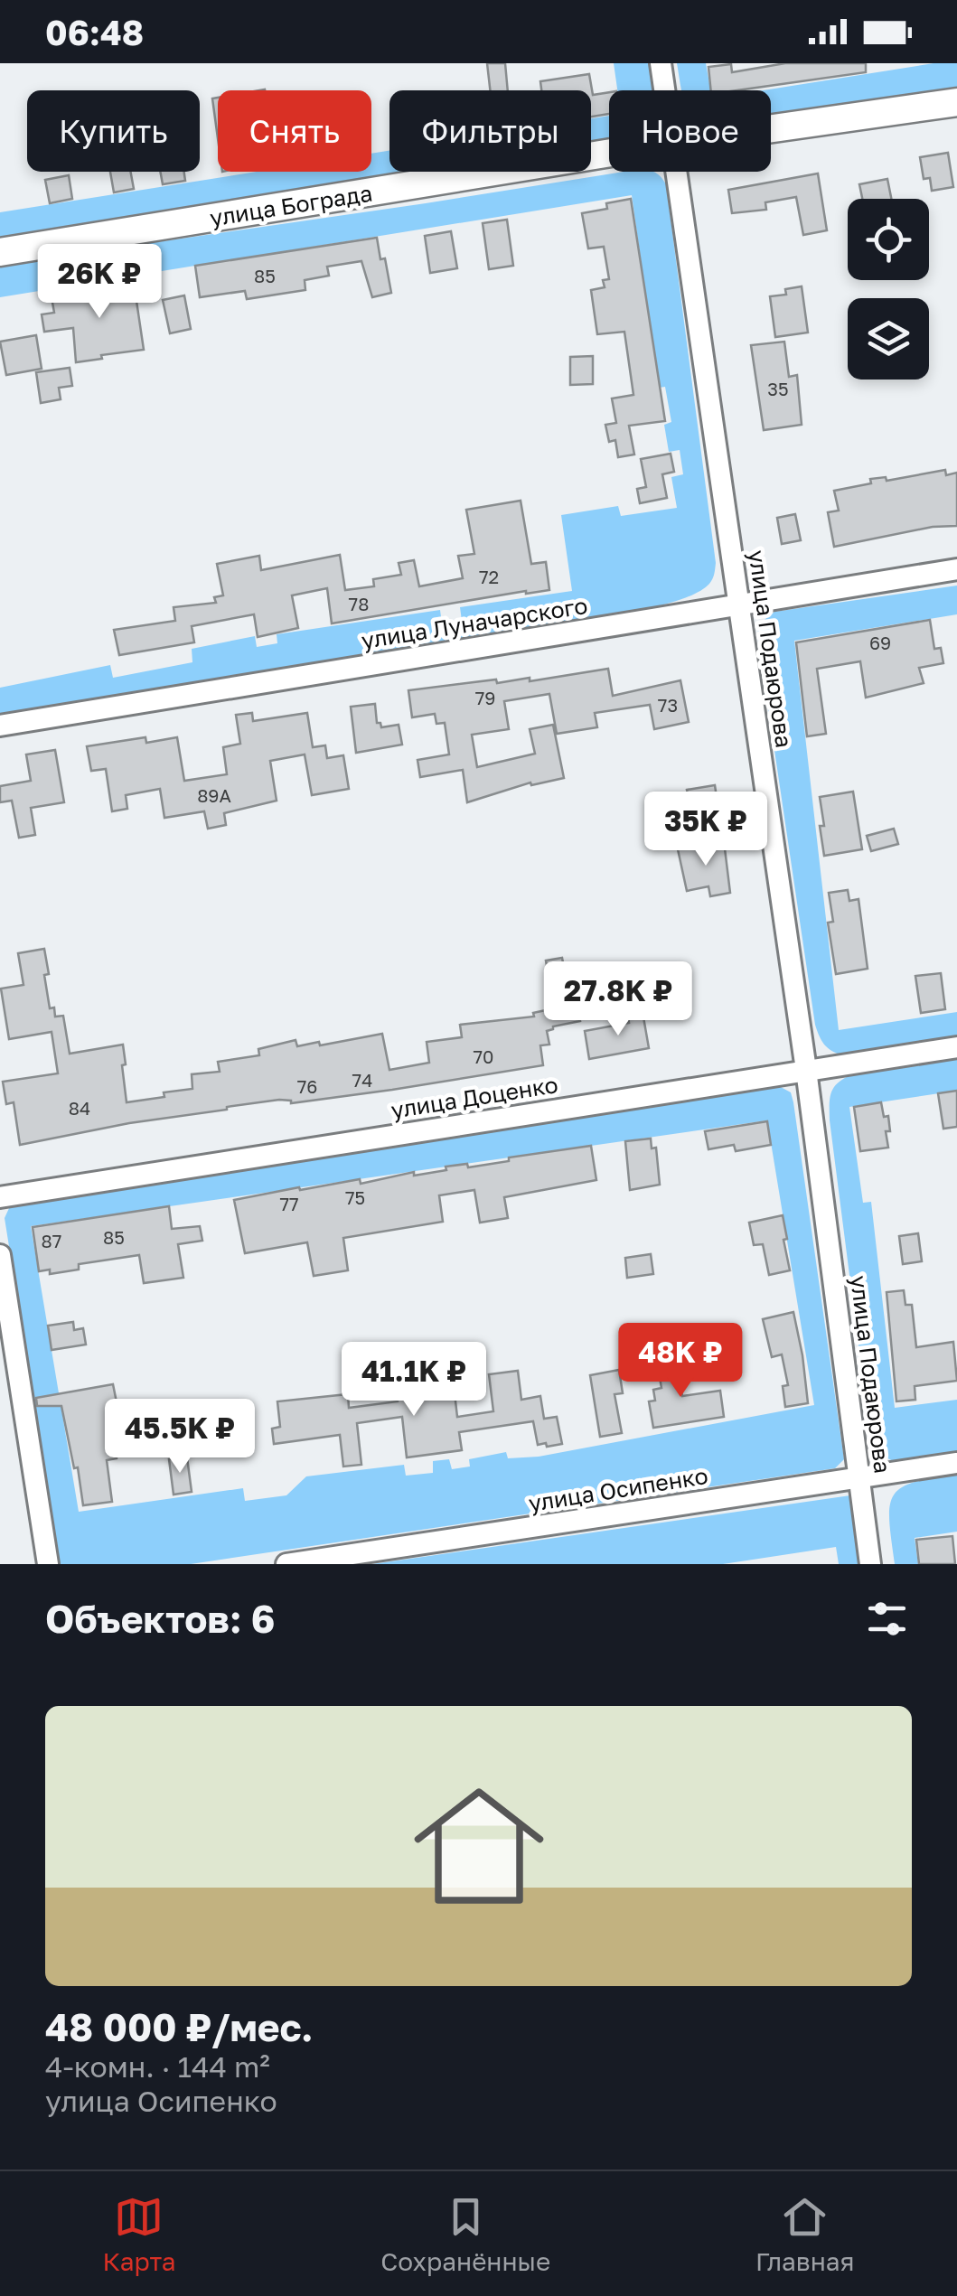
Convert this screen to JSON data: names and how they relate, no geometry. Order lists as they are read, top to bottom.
{
  "streets": {
    "street": [
      "улица Бограда",
      "улица Луначарского",
      "улица Подаюрова",
      "улица Доценко",
      "улица Осипенко"
    ]
  },
  "crossings": [
    ["улица Луначарского", "улица Подаюрова"],
    ["улица Подаюрова", "улица Доценко"],
    ["улица Подаюрова", "улица Осипенко"]
  ],
  "house_numbers": [
    "85",
    "35",
    "72",
    "78",
    "69",
    "79",
    "73",
    "89А",
    "70",
    "74",
    "76",
    "84",
    "75",
    "77",
    "85",
    "87"
  ],
  "page": {
    "status": "06:48",
    "chip": [
      "Купить",
      "Снять",
      "Фильтры",
      "Новое"
    ],
    "price": [
      "26K ₽",
      "35K ₽",
      "27.8K ₽",
      "48K ₽",
      "41.1K ₽",
      "45.5K ₽"
    ],
    "heading": "Объектов: 6",
    "list": [
      {
        "name": "48 000 ₽/мес.",
        "note": "4-комн. · 144 m² · улица Осипенко"
      }
    ],
    "tabs": ["Карта", "Сохранённые", "Главная"]
  }
}
